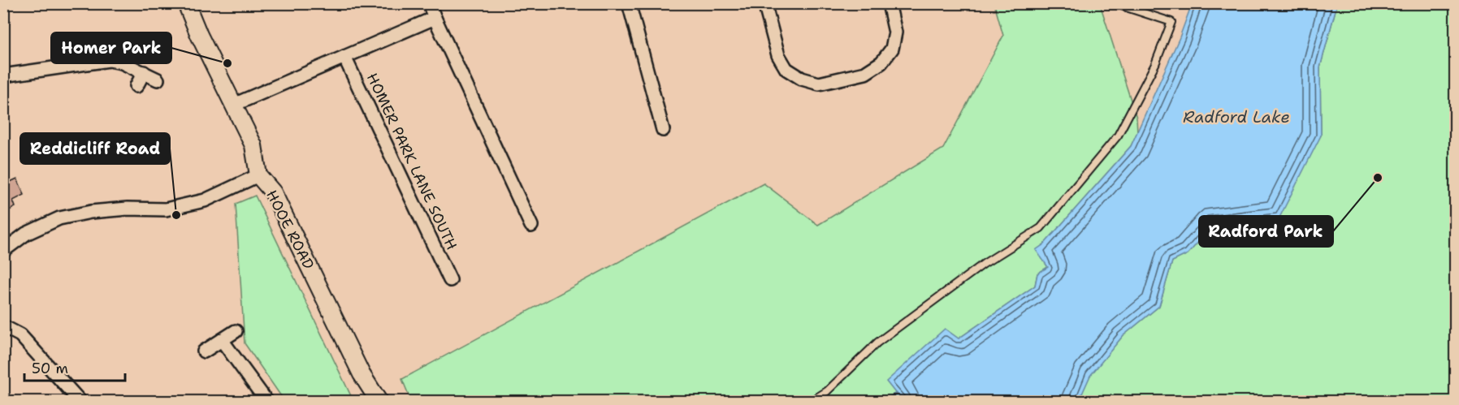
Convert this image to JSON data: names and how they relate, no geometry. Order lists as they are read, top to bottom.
{
  "streets": {
    "street": ["HOMER PARK LANE SOUTH", "HOOE ROAD"]
  },
  "water": ["Radford Lake"],
  "places": ["Homer Park", "Radford Park", "Reddicliff Road"],
  "scale_bar": "50 m"
}
